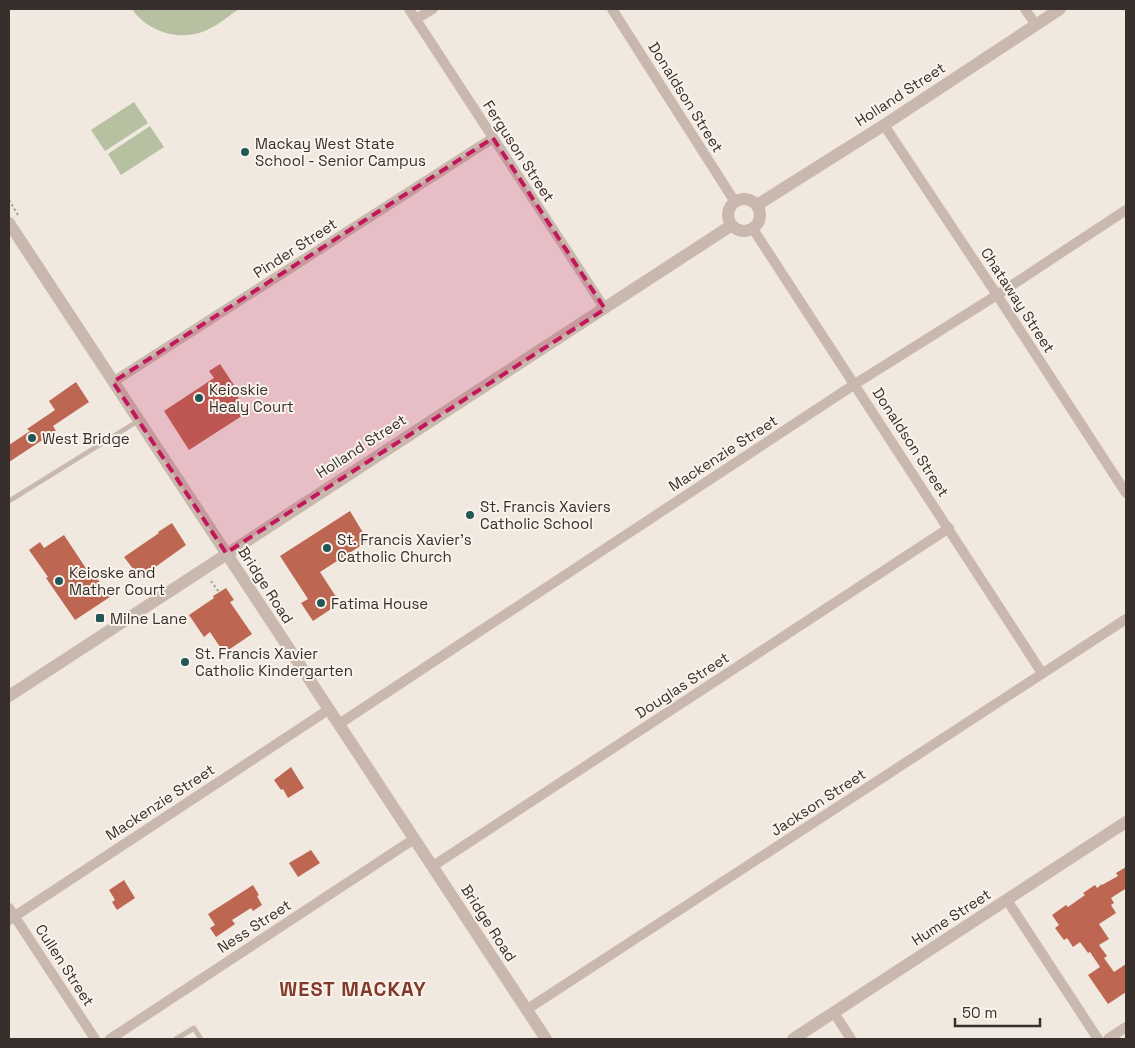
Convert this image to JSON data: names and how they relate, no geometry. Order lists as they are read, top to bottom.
{
  "streets": {
    "street": [
      "Holland Street",
      "Donaldson Street",
      "Ferguson Street",
      "Pinder Street",
      "Chataway Street",
      "Mackenzie Street",
      "Bridge Road",
      "Douglas Street",
      "Jackson Street",
      "Hume Street",
      "Ness Street",
      "Cullen Street"
    ]
  },
  "crossings": [
    ["Holland Street", "Donaldson Street"],
    ["Holland Street", "Ferguson Street"],
    ["Holland Street", "Chataway Street"],
    ["Holland Street", "Bridge Road"],
    ["Donaldson Street", "Mackenzie Street"],
    ["Donaldson Street", "Douglas Street"],
    ["Donaldson Street", "Jackson Street"],
    ["Ferguson Street", "Pinder Street"],
    ["Pinder Street", "Bridge Road"],
    ["Chataway Street", "Mackenzie Street"],
    ["Mackenzie Street", "Bridge Road"],
    ["Mackenzie Street", "Cullen Street"],
    ["Bridge Road", "Douglas Street"],
    ["Bridge Road", "Jackson Street"],
    ["Bridge Road", "Ness Street"]
  ],
  "districts": ["WEST MACKAY"],
  "places": {
    "other": [
      "Mackay West State School - Senior Campus",
      "Keioskie Healy Court",
      "West Bridge",
      "St. Francis Xaviers Catholic School",
      "St. Francis Xavier's Catholic Church",
      "Keioske and Mather Court",
      "Fatima House",
      "St. Francis Xavier Catholic Kindergarten"
    ],
    "transit": ["Milne Lane"]
  },
  "scale_bar": "50 m"
}
